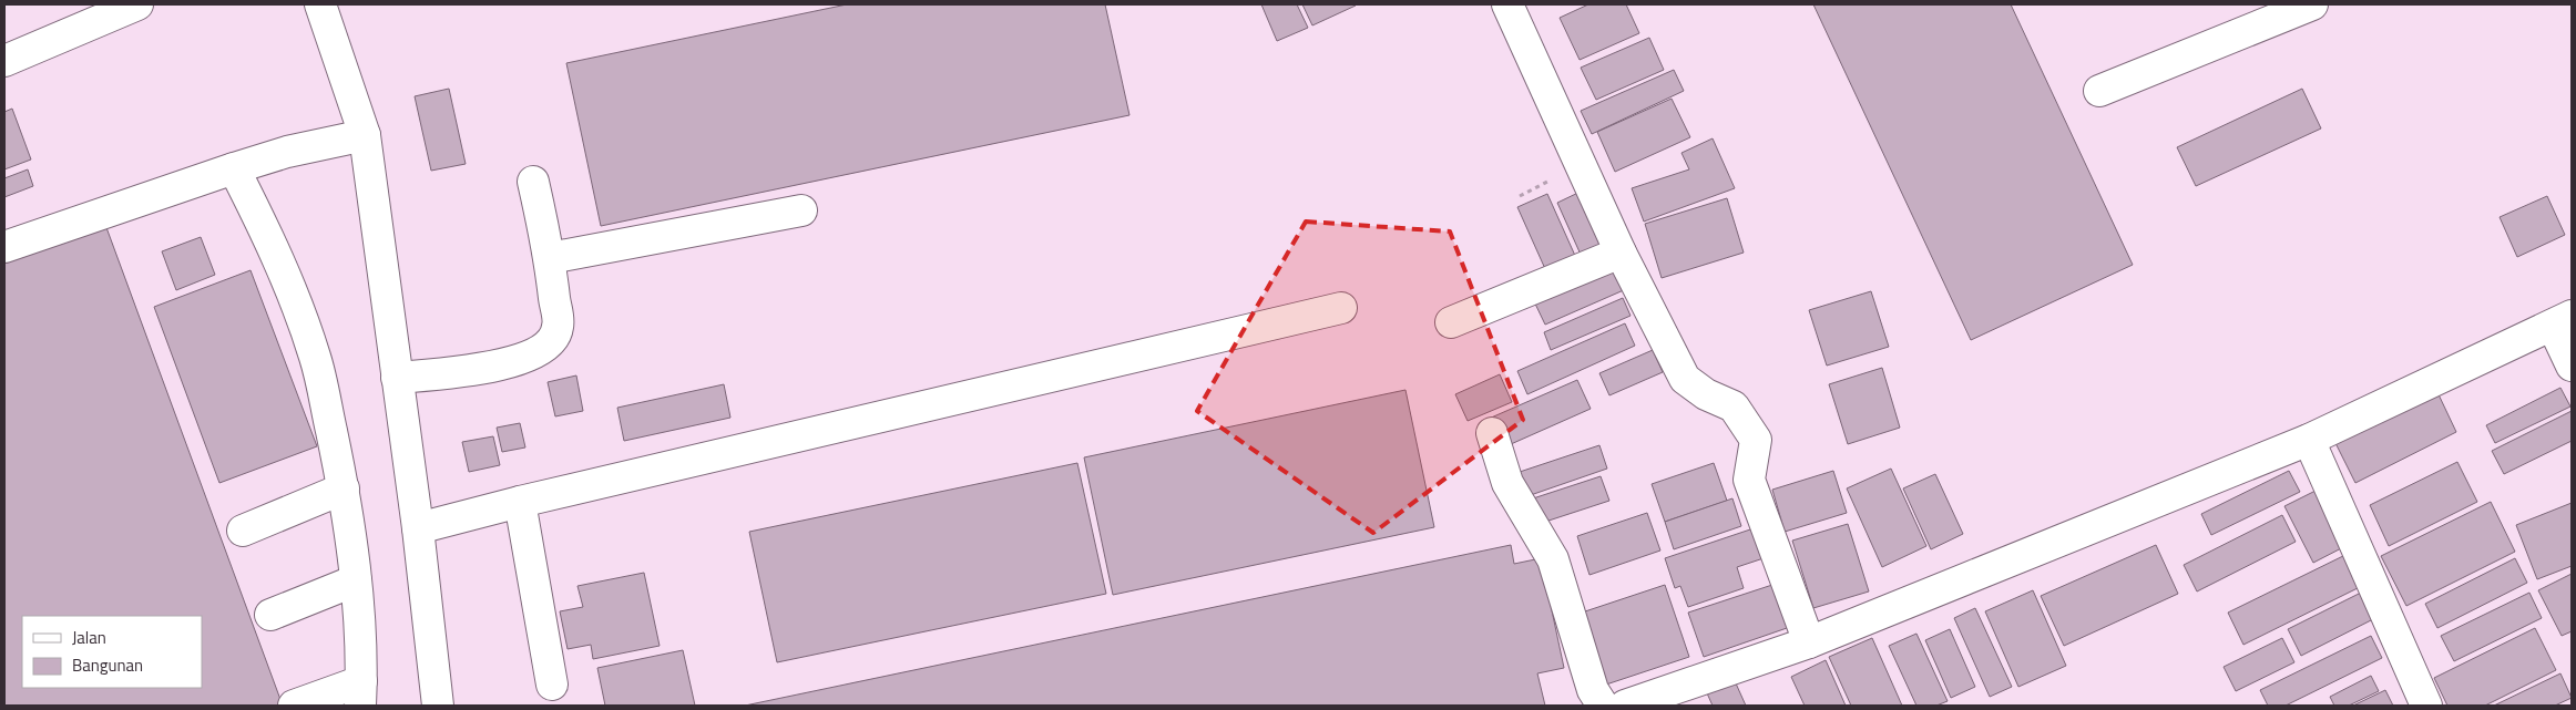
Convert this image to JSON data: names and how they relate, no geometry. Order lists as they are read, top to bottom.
{
  "legend": ["Jalan", "Bangunan"]
}
